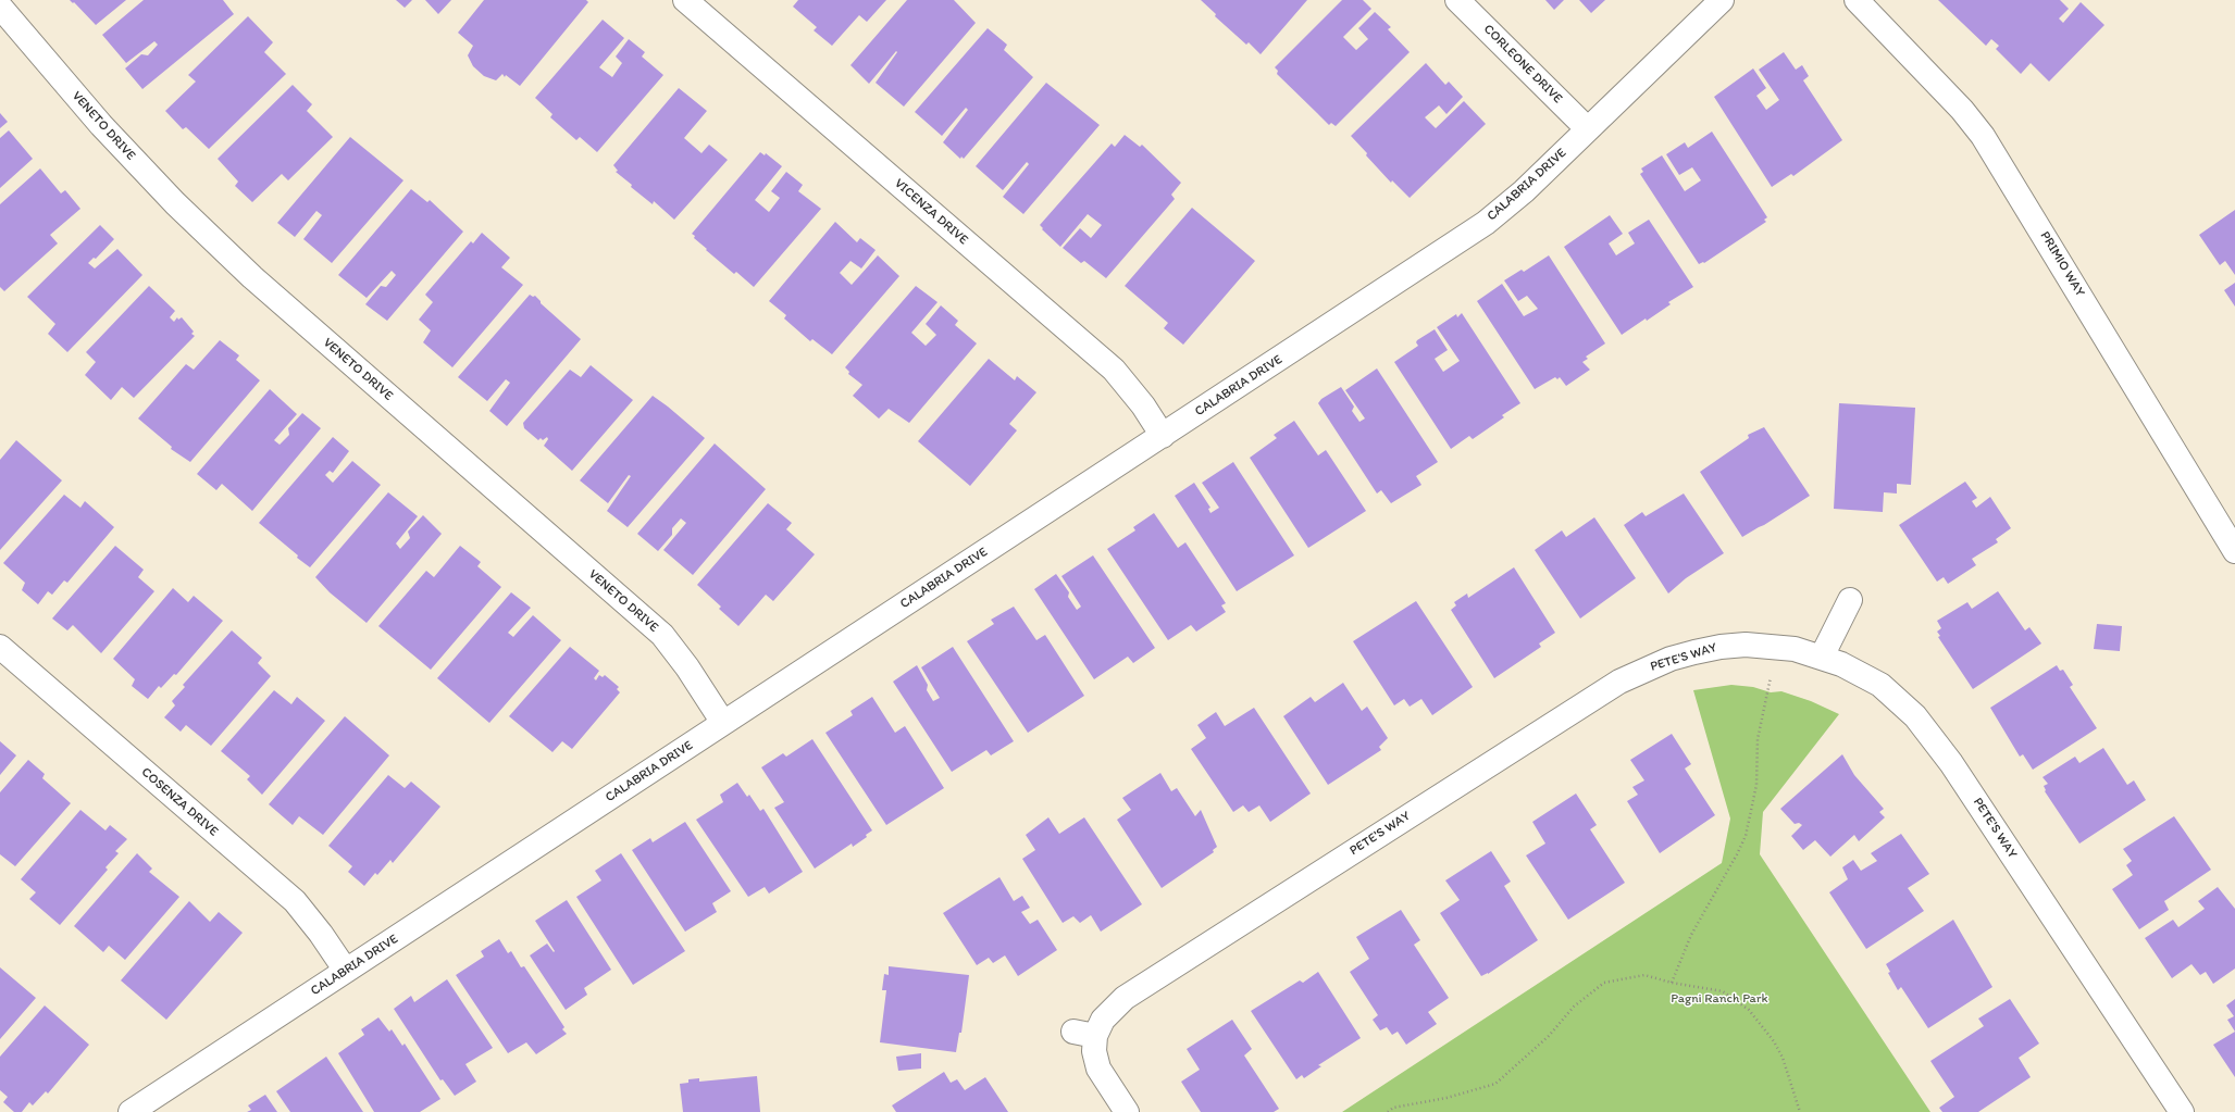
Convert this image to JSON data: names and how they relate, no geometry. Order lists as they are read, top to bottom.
{
  "streets": {
    "street": [
      "CORLEONE DRIVE",
      "VENETO DRIVE",
      "CALABRIA DRIVE",
      "VICENZA DRIVE",
      "PRIMIO WAY",
      "PETE'S WAY",
      "COSENZA DRIVE"
    ]
  },
  "crossings": [
    ["CORLEONE DRIVE", "CALABRIA DRIVE"],
    ["VENETO DRIVE", "CALABRIA DRIVE"],
    ["CALABRIA DRIVE", "VICENZA DRIVE"],
    ["CALABRIA DRIVE", "COSENZA DRIVE"]
  ],
  "parks": ["Pagni Ranch Park"]
}
